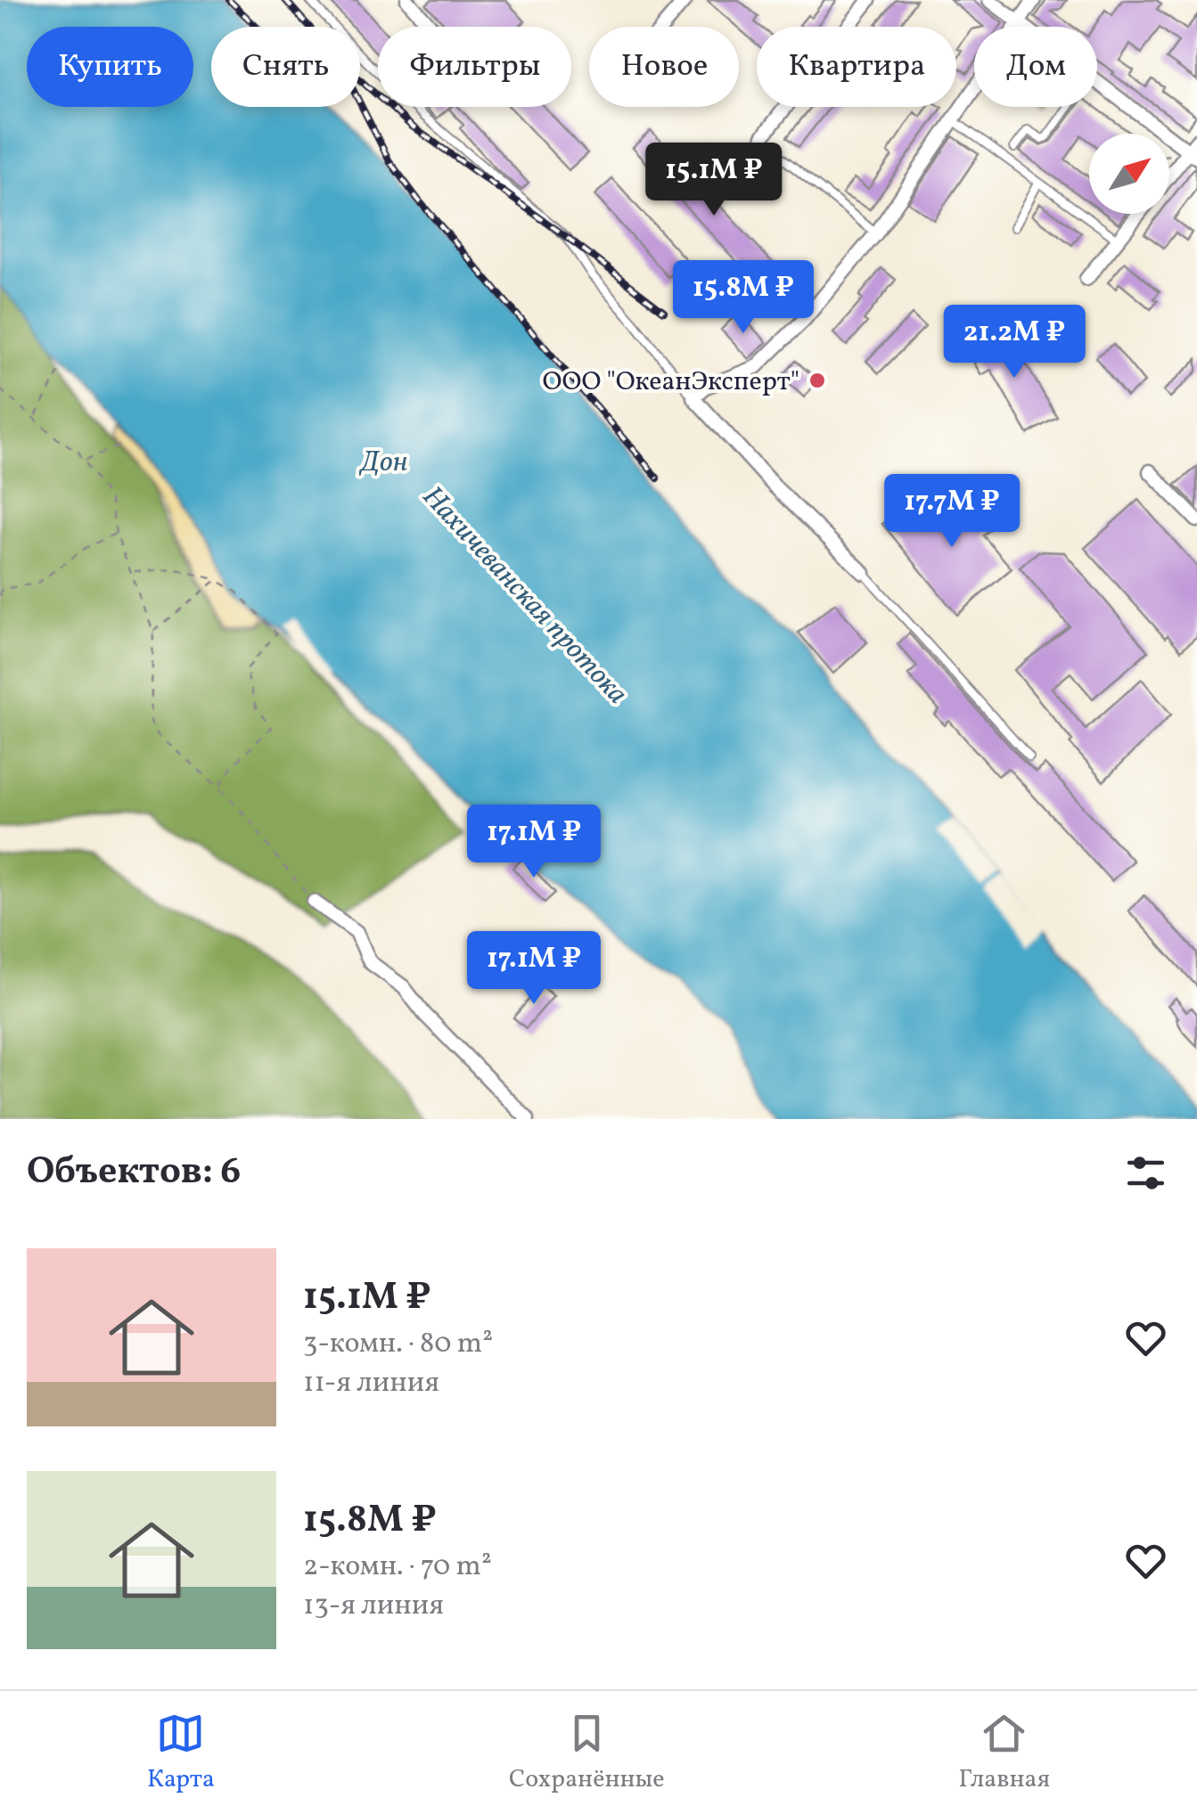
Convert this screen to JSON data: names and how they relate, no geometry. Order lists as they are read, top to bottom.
{
  "water": ["Дон", "Нахичеванская протока"],
  "places": ["ООО \"ОкеанЭксперт\""],
  "north": "top right",
  "page": {
    "chip": [
      "Купить",
      "Снять",
      "Фильтры",
      "Новое",
      "Квартира",
      "Дом"
    ],
    "price": [
      "15.1M ₽",
      "15.8M ₽",
      "21.2M ₽",
      "17.7M ₽",
      "17.1M ₽",
      "17.1M ₽"
    ],
    "heading": "Объектов: 6",
    "list": [
      {
        "name": "15.1M ₽",
        "note": "3-комн. · 80 m² · 11-я линия"
      },
      {
        "name": "15.8M ₽",
        "note": "2-комн. · 70 m² · 13-я линия"
      }
    ],
    "tabs": ["Карта", "Сохранённые", "Главная"]
  }
}
